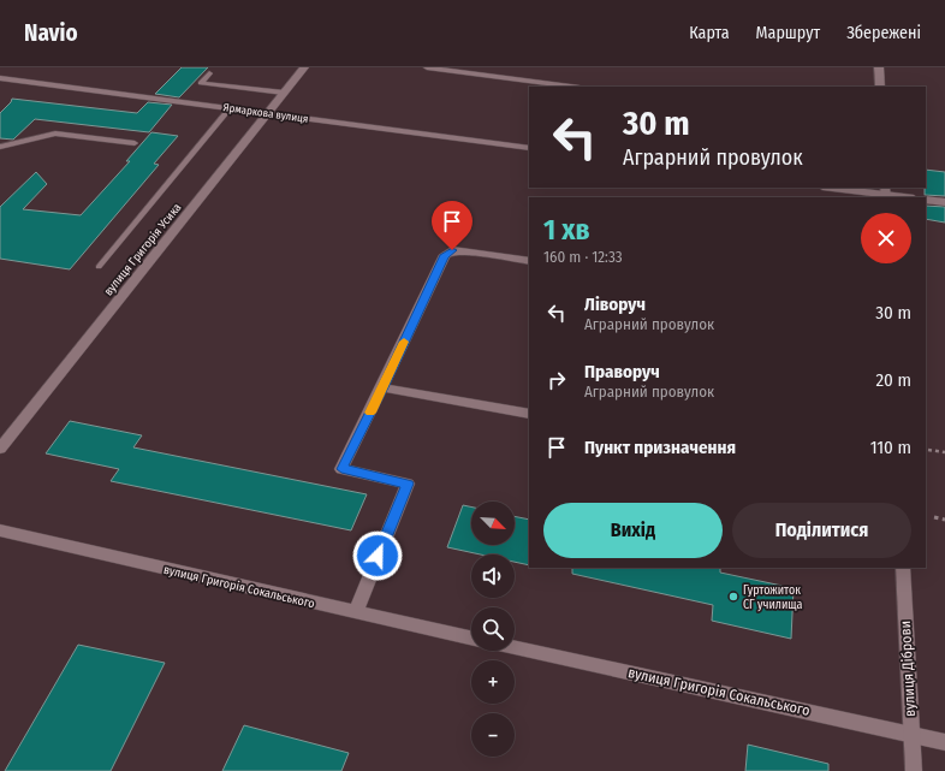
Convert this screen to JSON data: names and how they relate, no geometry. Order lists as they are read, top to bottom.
{
  "streets": {
    "street": [
      "Ярмаркова вулиця",
      "вулиця Григорія Усика",
      "вулиця Григорія Сокальського",
      "вулиця Діброви"
    ]
  },
  "crossings": [
    ["Ярмаркова вулиця", "вулиця Григорія Усика"],
    ["вулиця Григорія Сокальського", "вулиця Діброви"]
  ],
  "places": ["Гуртожиток СГ училища"],
  "north": "bottom right",
  "page": {
    "header": "Navio",
    "nav": ["Карта", "Маршрут", "Збережені"],
    "turn": ["30 m", "Аграрний провулок"],
    "heading": ["1 хв", "160 m · 12:33"],
    "list": [
      {
        "name": "Ліворуч",
        "note": "Аграрний провулок",
        "value": "30 m"
      },
      {
        "name": "Праворуч",
        "note": "Аграрний провулок",
        "value": "20 m"
      },
      {
        "name": "Пункт призначення",
        "value": "110 m"
      }
    ],
    "buttons": ["Вихід", "Поділитися"],
    "map_buttons": ["+", "−"]
  }
}
